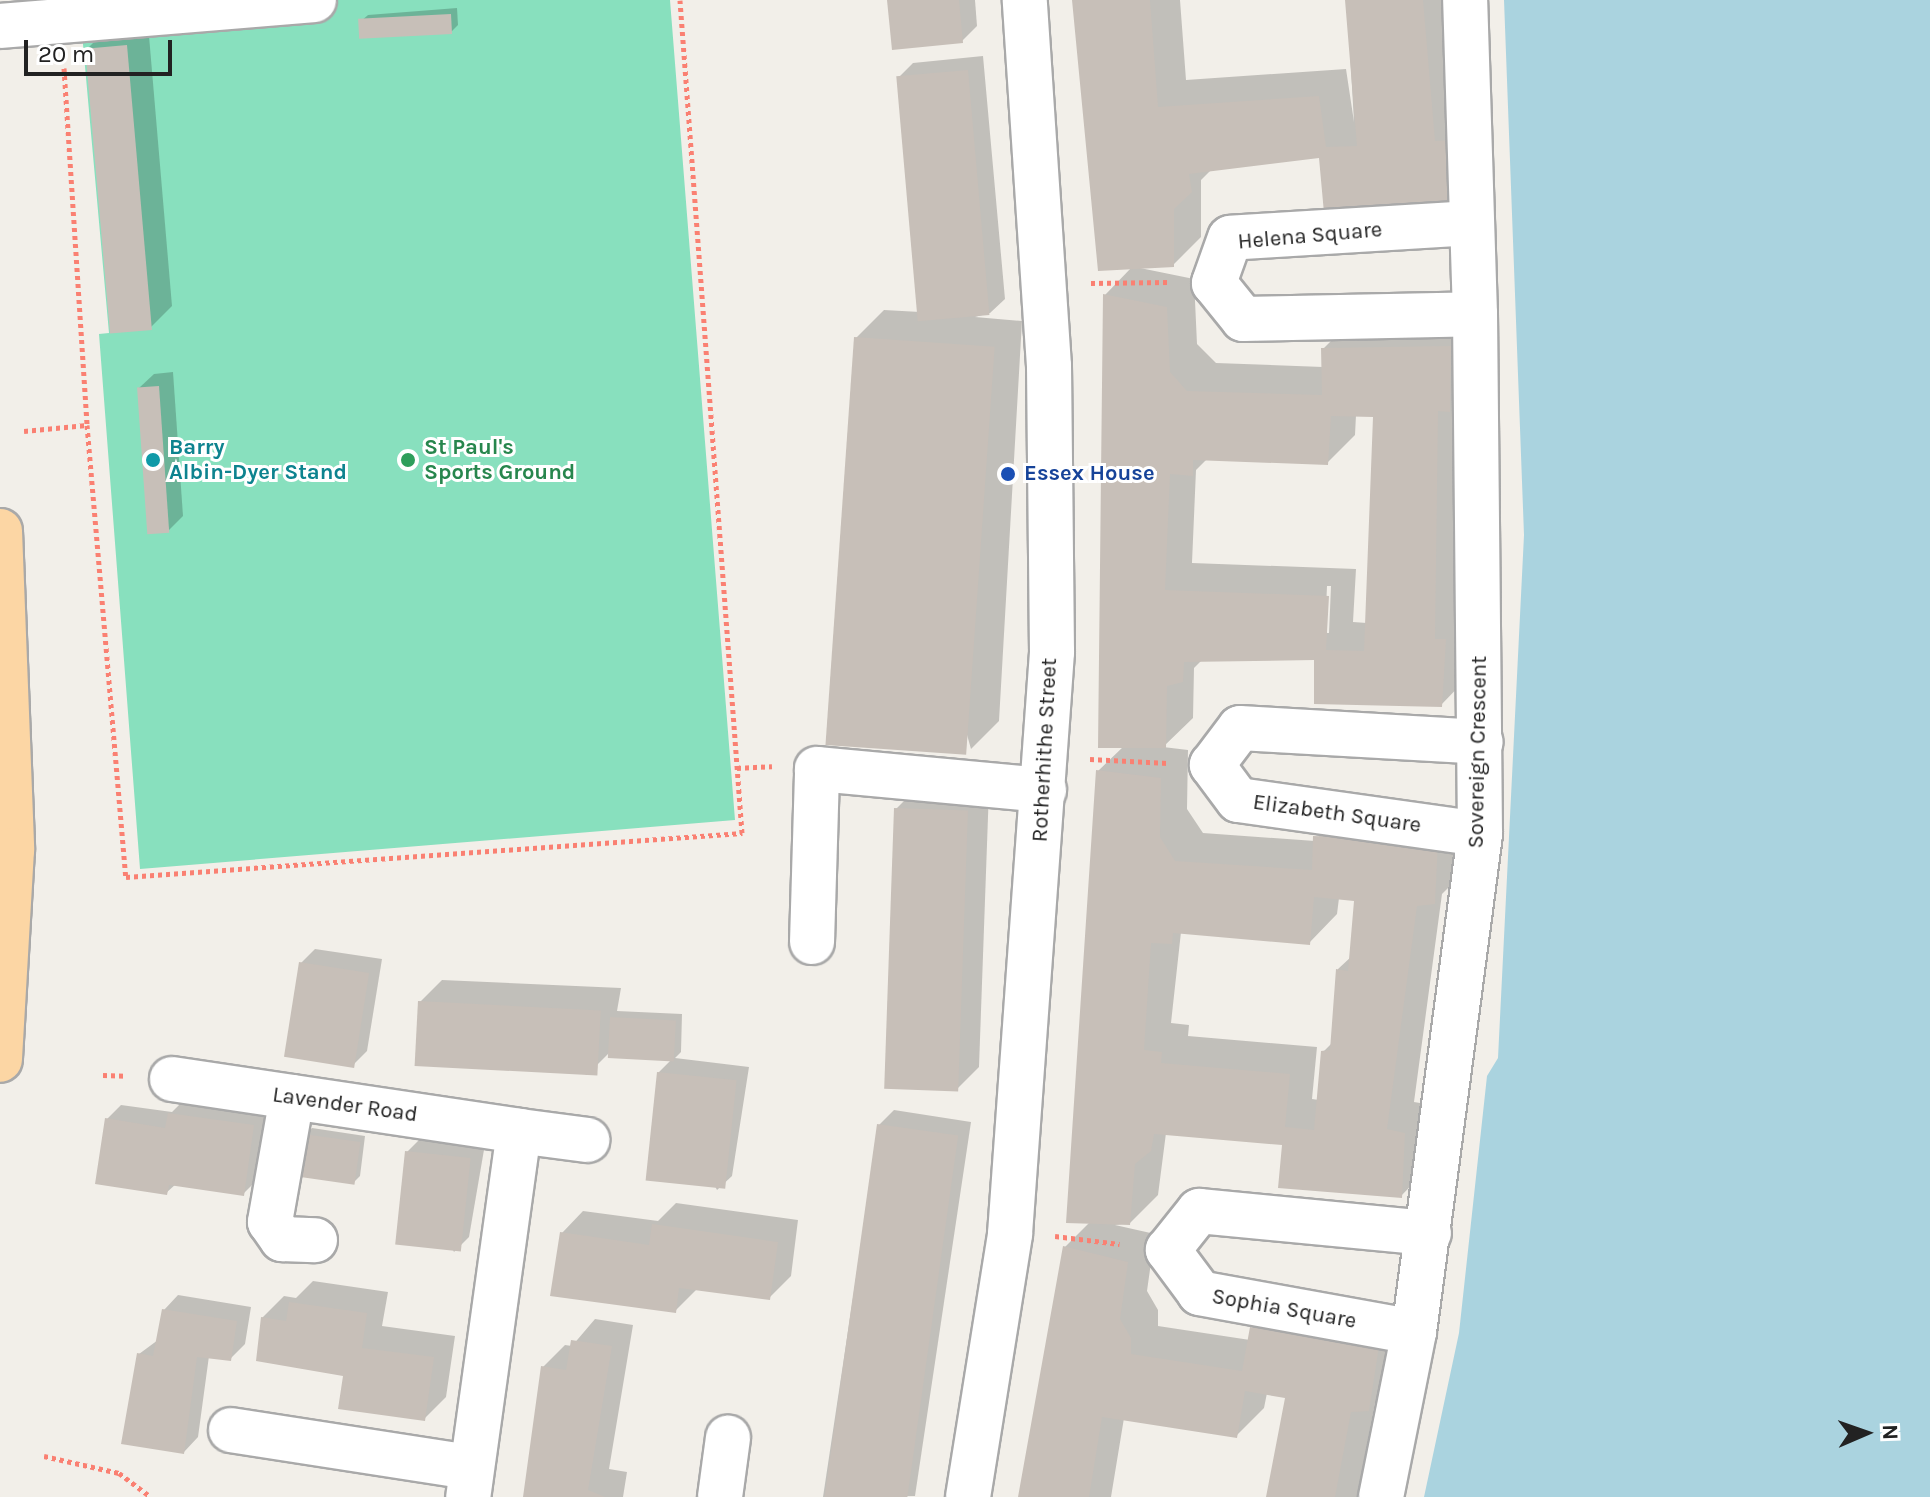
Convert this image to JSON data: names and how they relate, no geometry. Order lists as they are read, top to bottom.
{
  "streets": {
    "street": [
      "Helena Square",
      "Rotherhithe Street",
      "Sovereign Crescent",
      "Elizabeth Square",
      "Lavender Road",
      "Sophia Square"
    ]
  },
  "crossings": [
    ["Helena Square", "Sovereign Crescent"],
    ["Sovereign Crescent", "Elizabeth Square"],
    ["Sovereign Crescent", "Sophia Square"]
  ],
  "places": ["Barry Albin-Dyer Stand", "St Paul's Sports Ground", "Essex House"],
  "scale_bar": "20 m",
  "north": "right"
}
